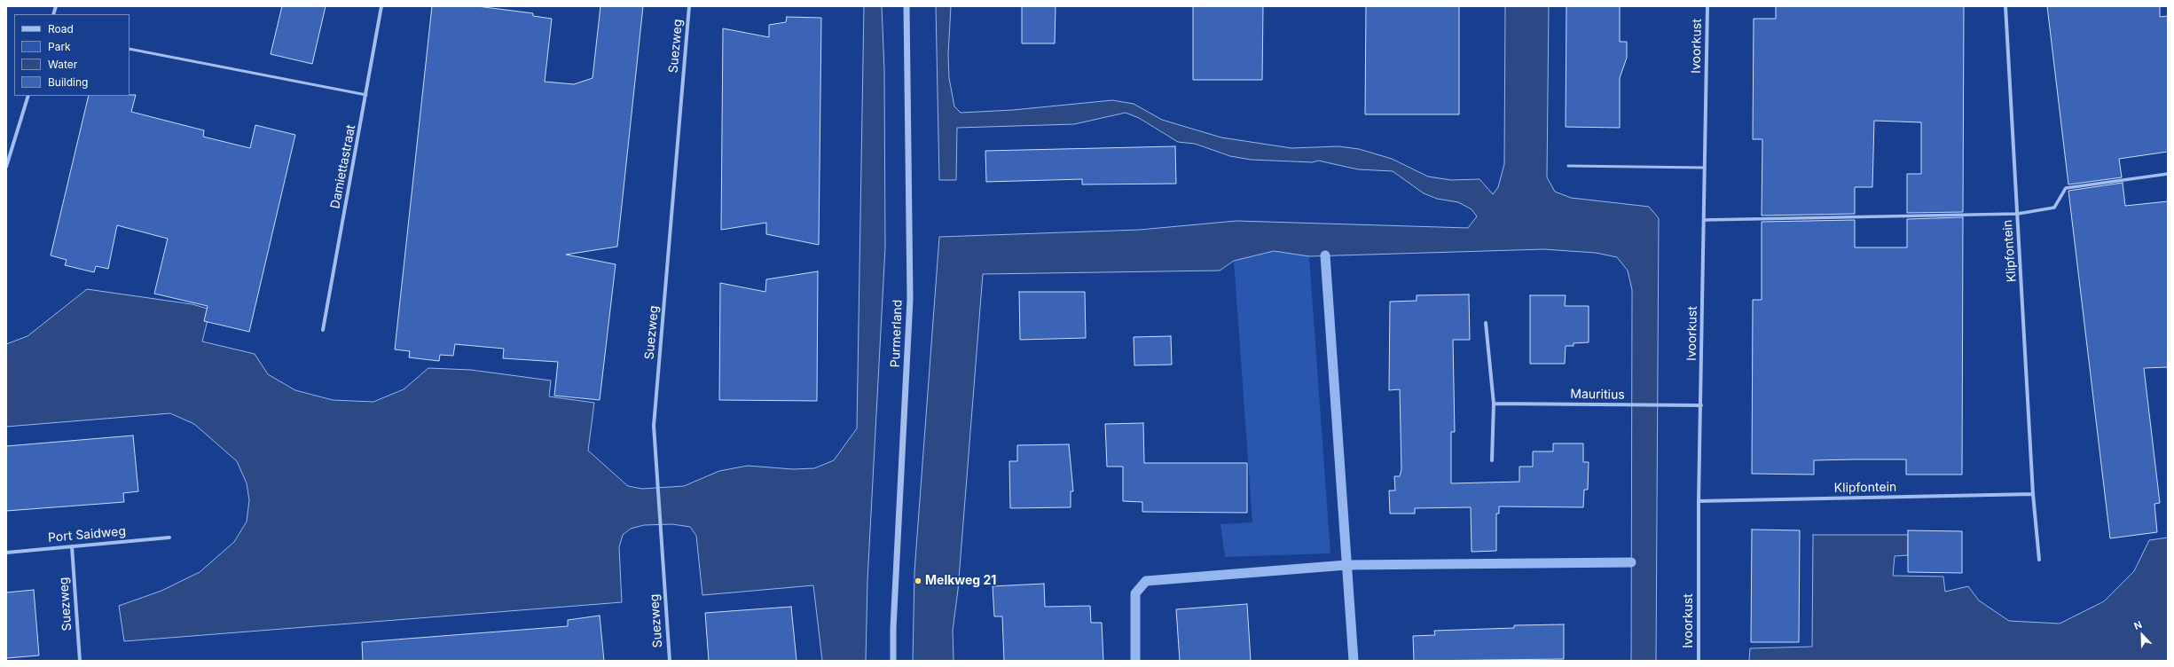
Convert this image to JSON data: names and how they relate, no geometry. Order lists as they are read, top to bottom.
{
  "streets": {
    "street": [
      "Suezweg",
      "Ivoorkust",
      "Damiettastraat",
      "Klipfontein",
      "Purmerland",
      "Mauritius",
      "Port Saidweg"
    ]
  },
  "crossings": [
    ["Suezweg", "Port Saidweg"],
    ["Ivoorkust", "Klipfontein"],
    ["Ivoorkust", "Mauritius"]
  ],
  "places": ["Melkweg 21"],
  "legend": [
    "Road",
    "Park",
    "Water",
    "Building"
  ],
  "north": "top left"
}
